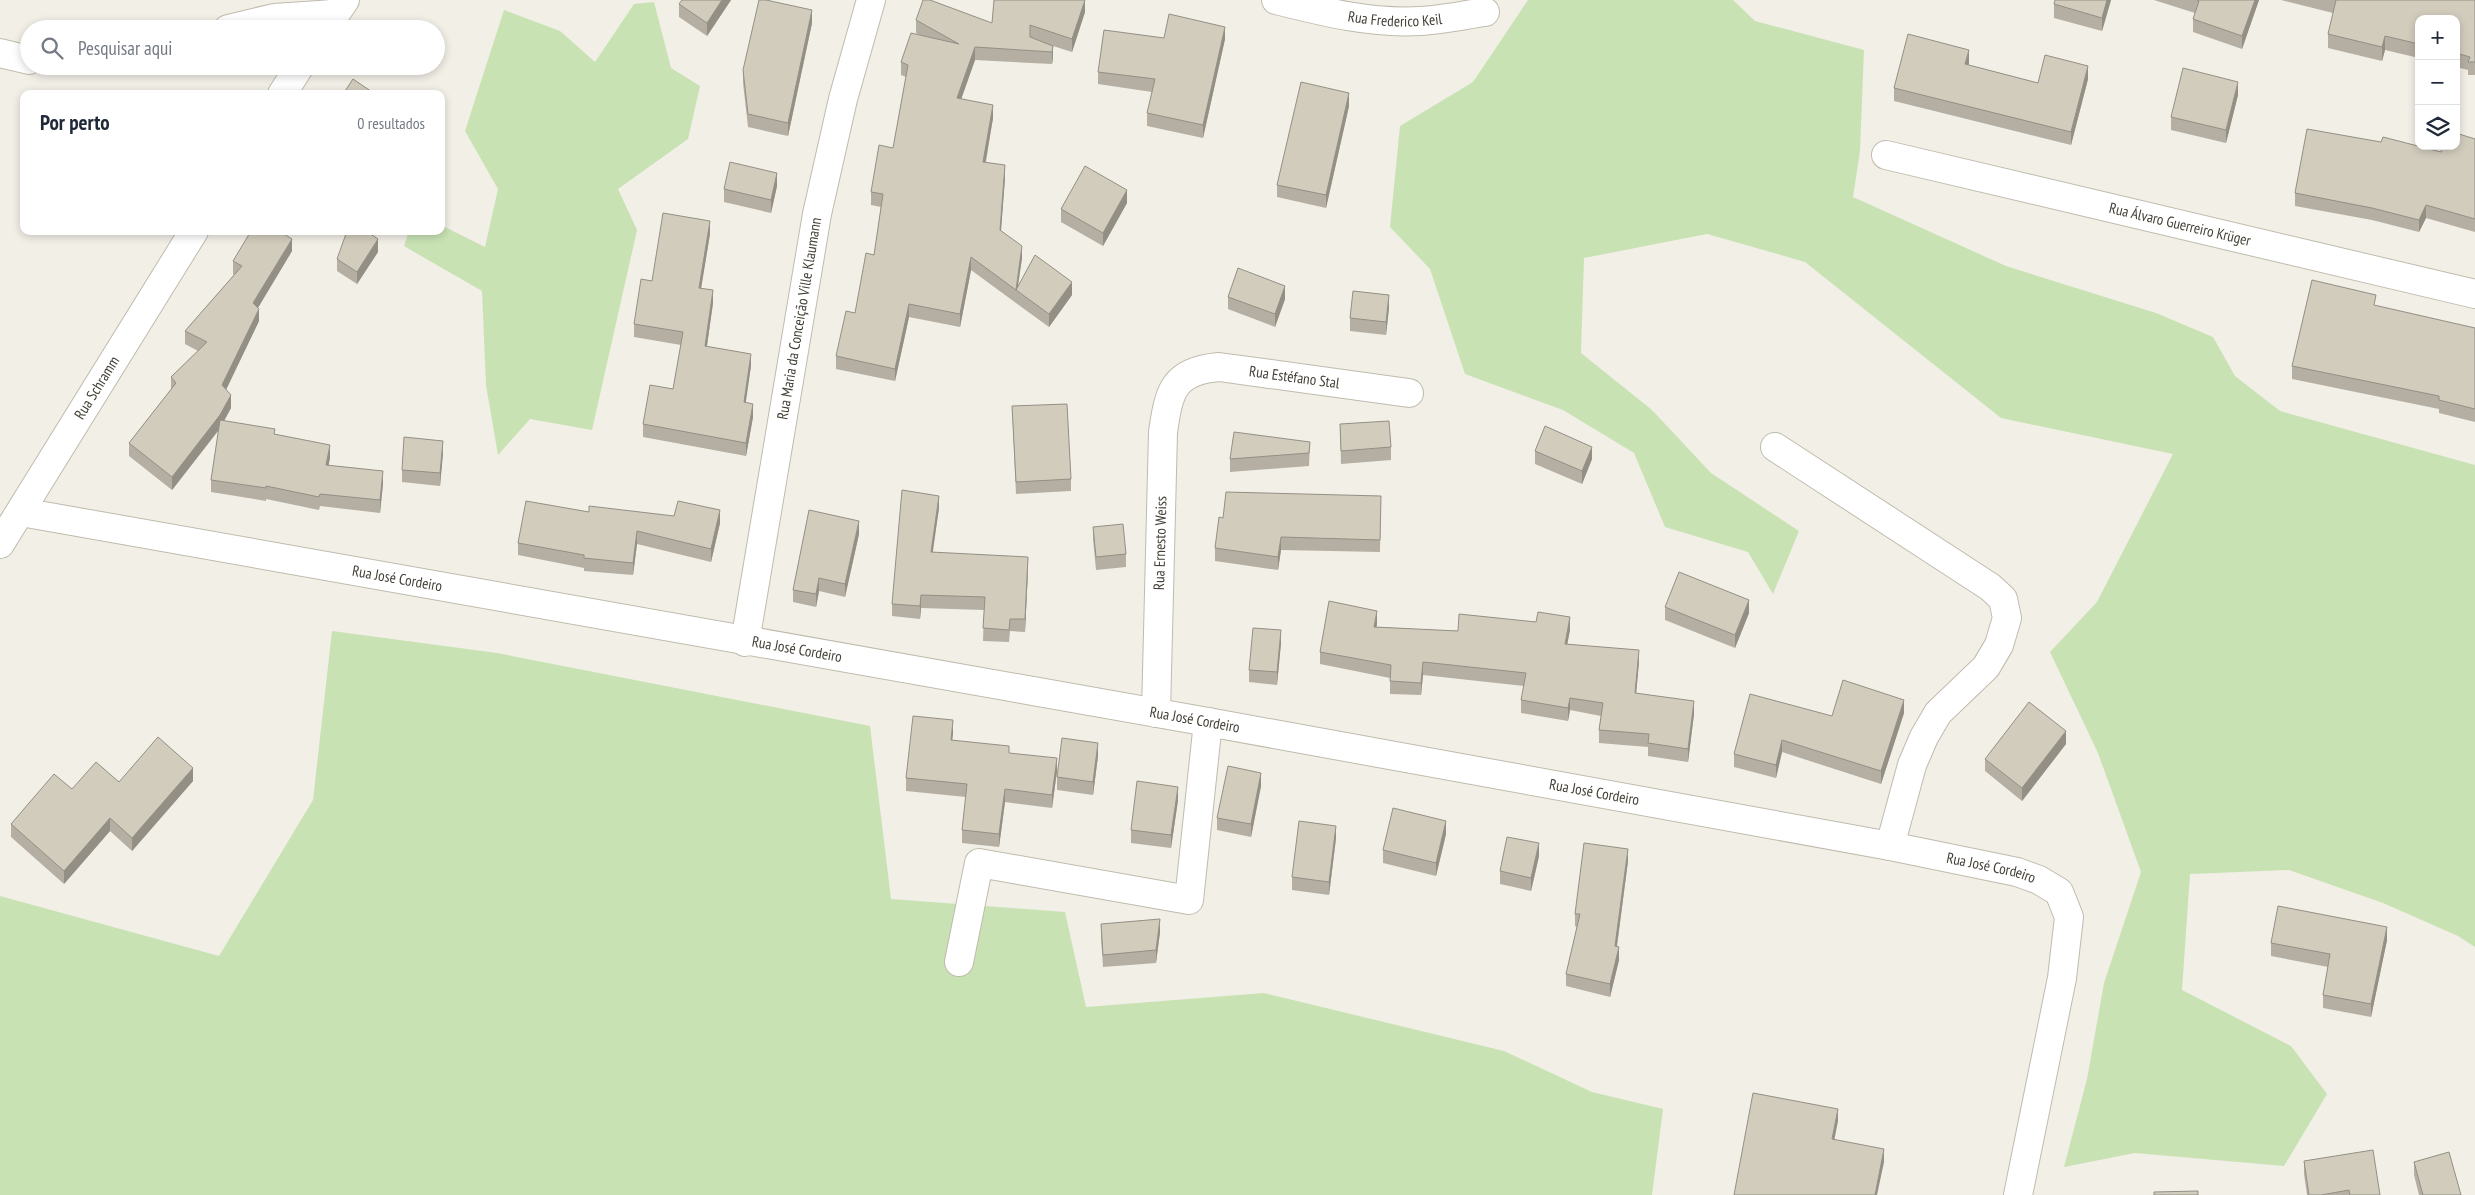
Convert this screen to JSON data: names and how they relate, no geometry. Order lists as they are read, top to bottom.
{
  "streets": {
    "street": [
      "Rua Frederico Keil",
      "Rua Álvaro Guerreiro Krüger",
      "Rua Maria da Conceição Ville Klaumann",
      "Rua Estéfano Stal",
      "Rua Schramm",
      "Rua Ernesto Weiss",
      "Rua José Cordeiro"
    ]
  },
  "crossings": [
    ["Rua Maria da Conceição Ville Klaumann", "Rua José Cordeiro"],
    ["Rua Estéfano Stal", "Rua Ernesto Weiss"],
    ["Rua Schramm", "Rua José Cordeiro"],
    ["Rua Ernesto Weiss", "Rua José Cordeiro"]
  ],
  "page": {
    "map_buttons": ["+", "−"],
    "search": "Pesquisar aqui",
    "heading": ["Por perto", "0 resultados"]
  }
}
